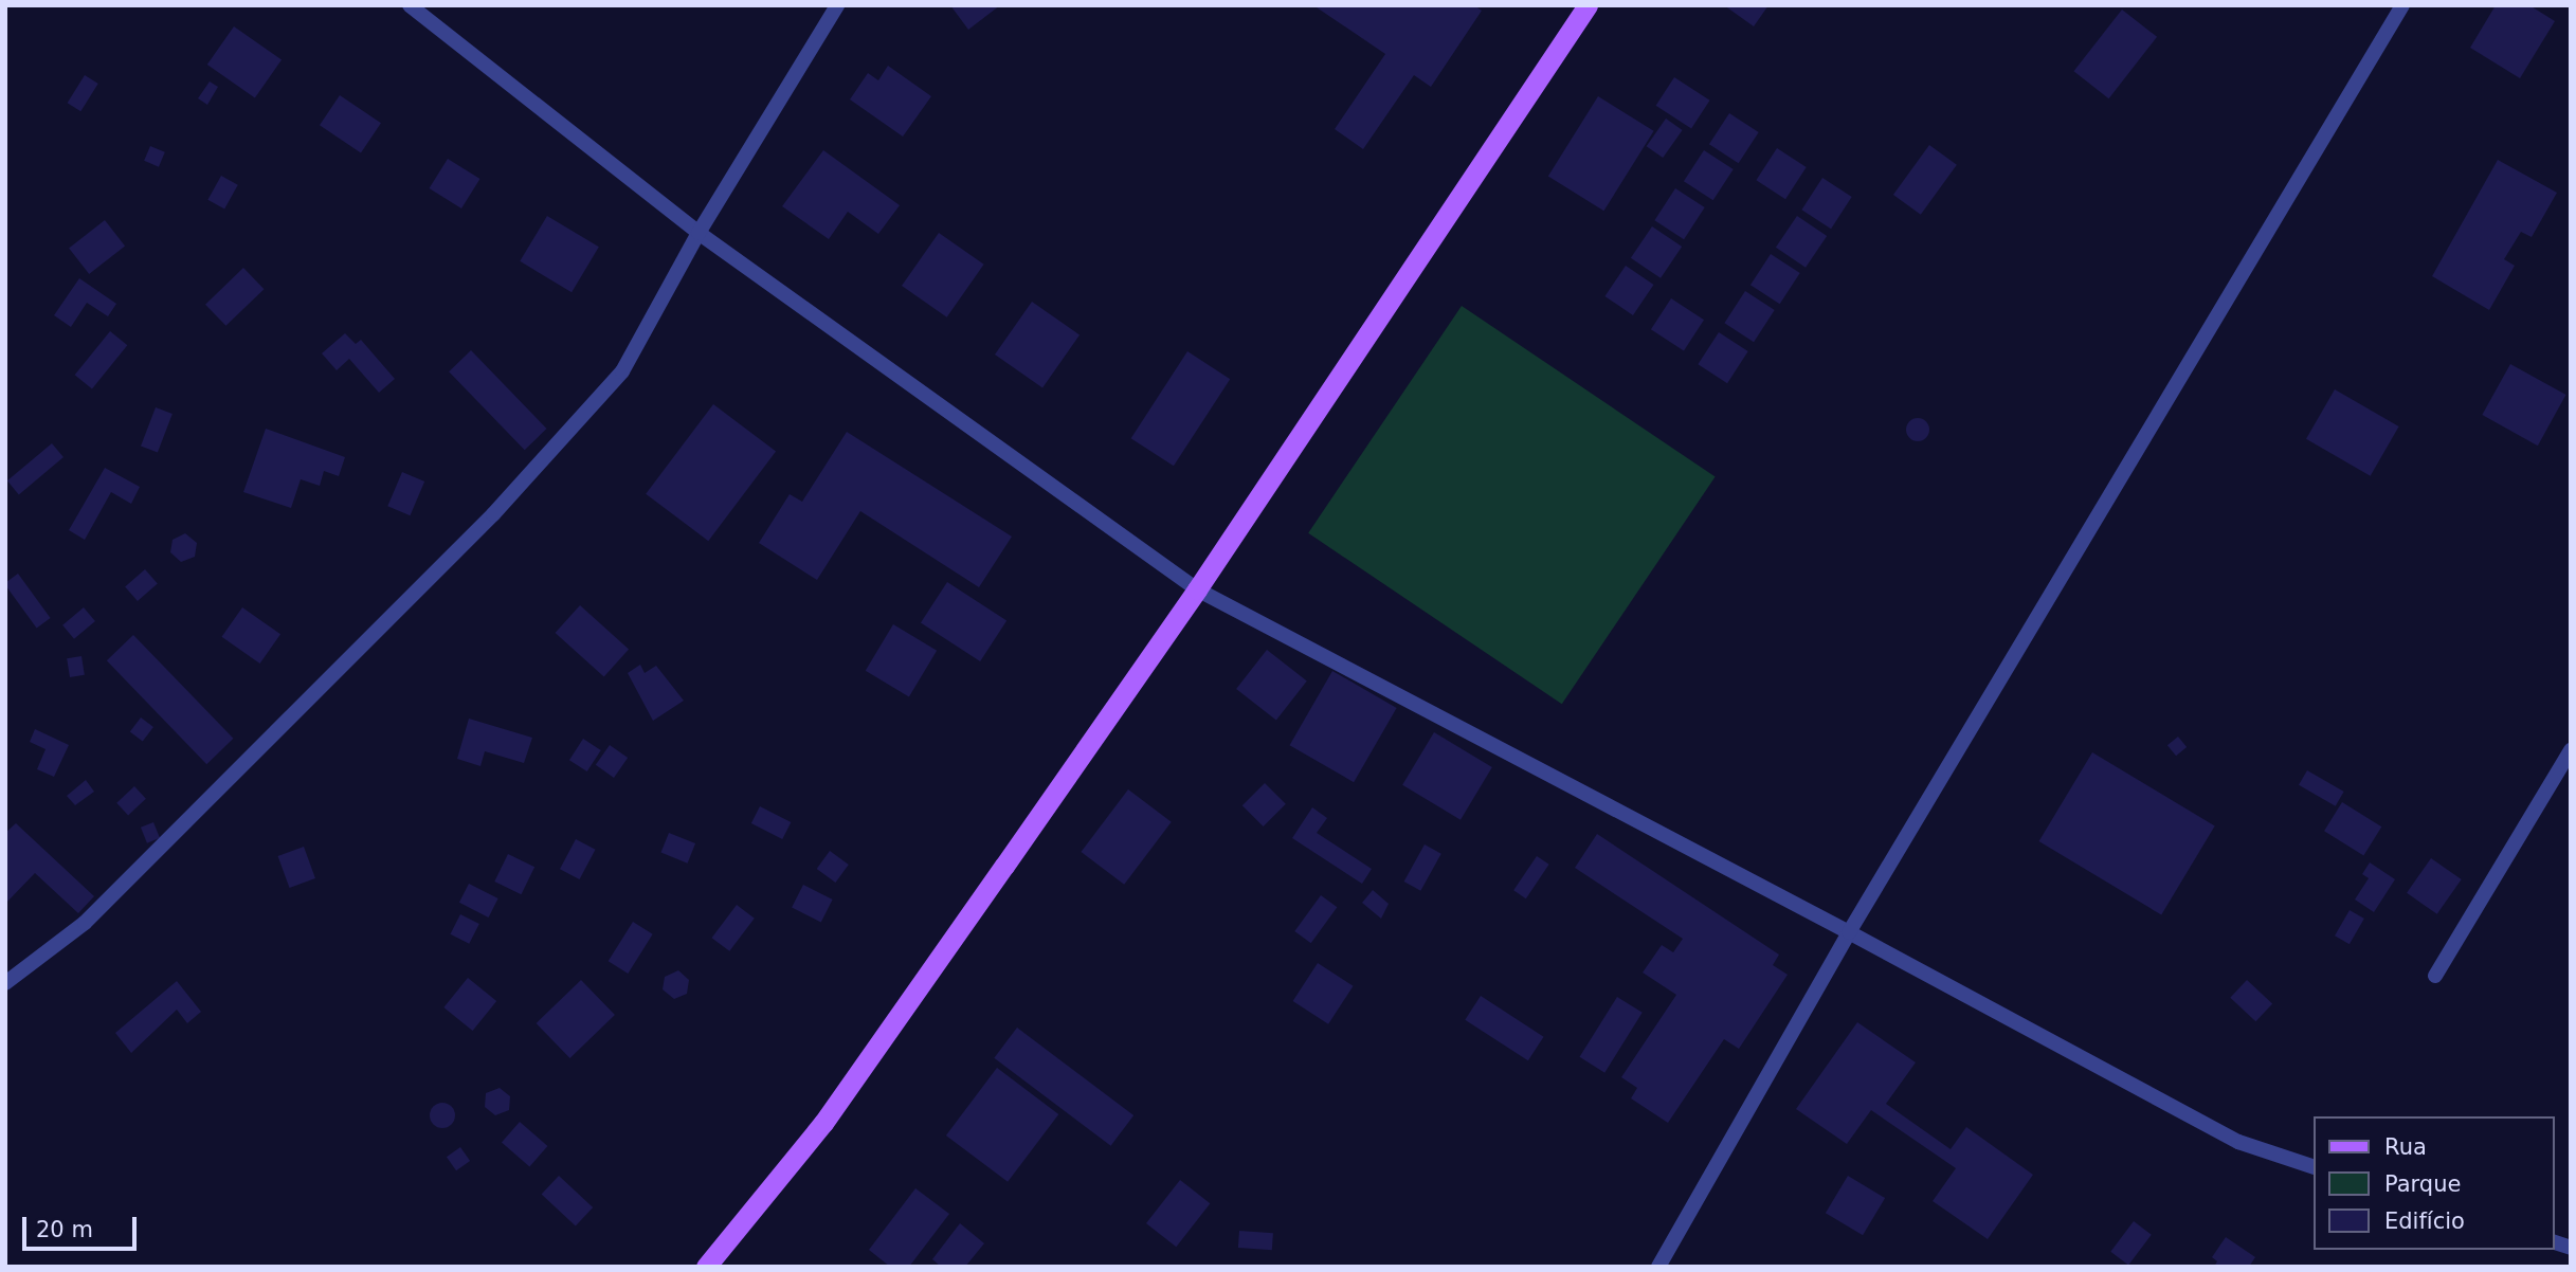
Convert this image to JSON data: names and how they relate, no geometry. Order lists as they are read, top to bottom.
{
  "legend": ["Rua", "Parque", "Edifício"],
  "scale_bar": "20 m"
}
